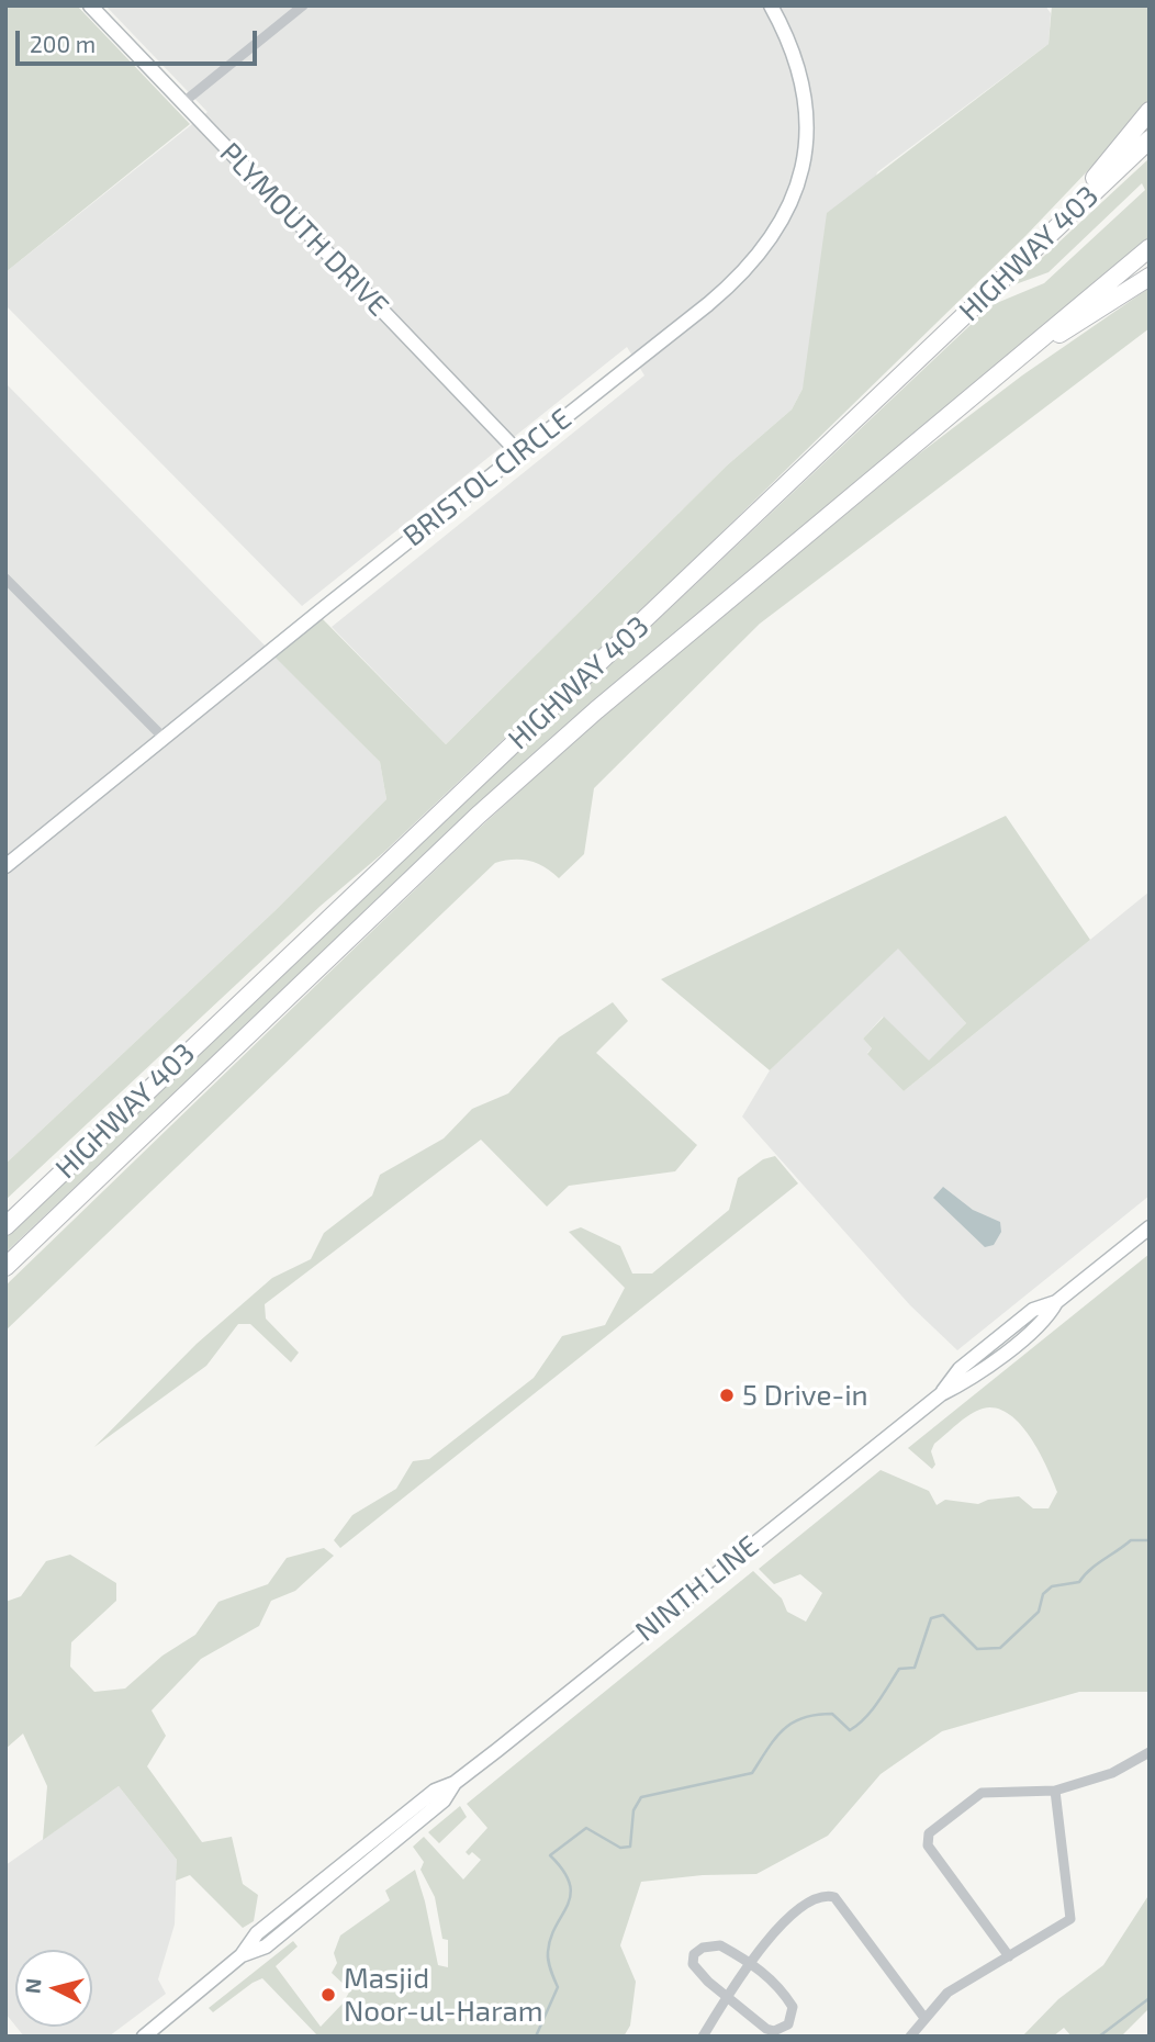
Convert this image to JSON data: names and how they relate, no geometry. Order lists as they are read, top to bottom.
{
  "streets": {
    "highway": ["HIGHWAY 403"],
    "street": ["PLYMOUTH DRIVE", "BRISTOL CIRCLE", "NINTH LINE"]
  },
  "crossings": [
    ["PLYMOUTH DRIVE", "BRISTOL CIRCLE"]
  ],
  "places": ["5 Drive-in", "Masjid Noor-ul-Haram"],
  "scale_bar": "200 m",
  "north": "left"
}
